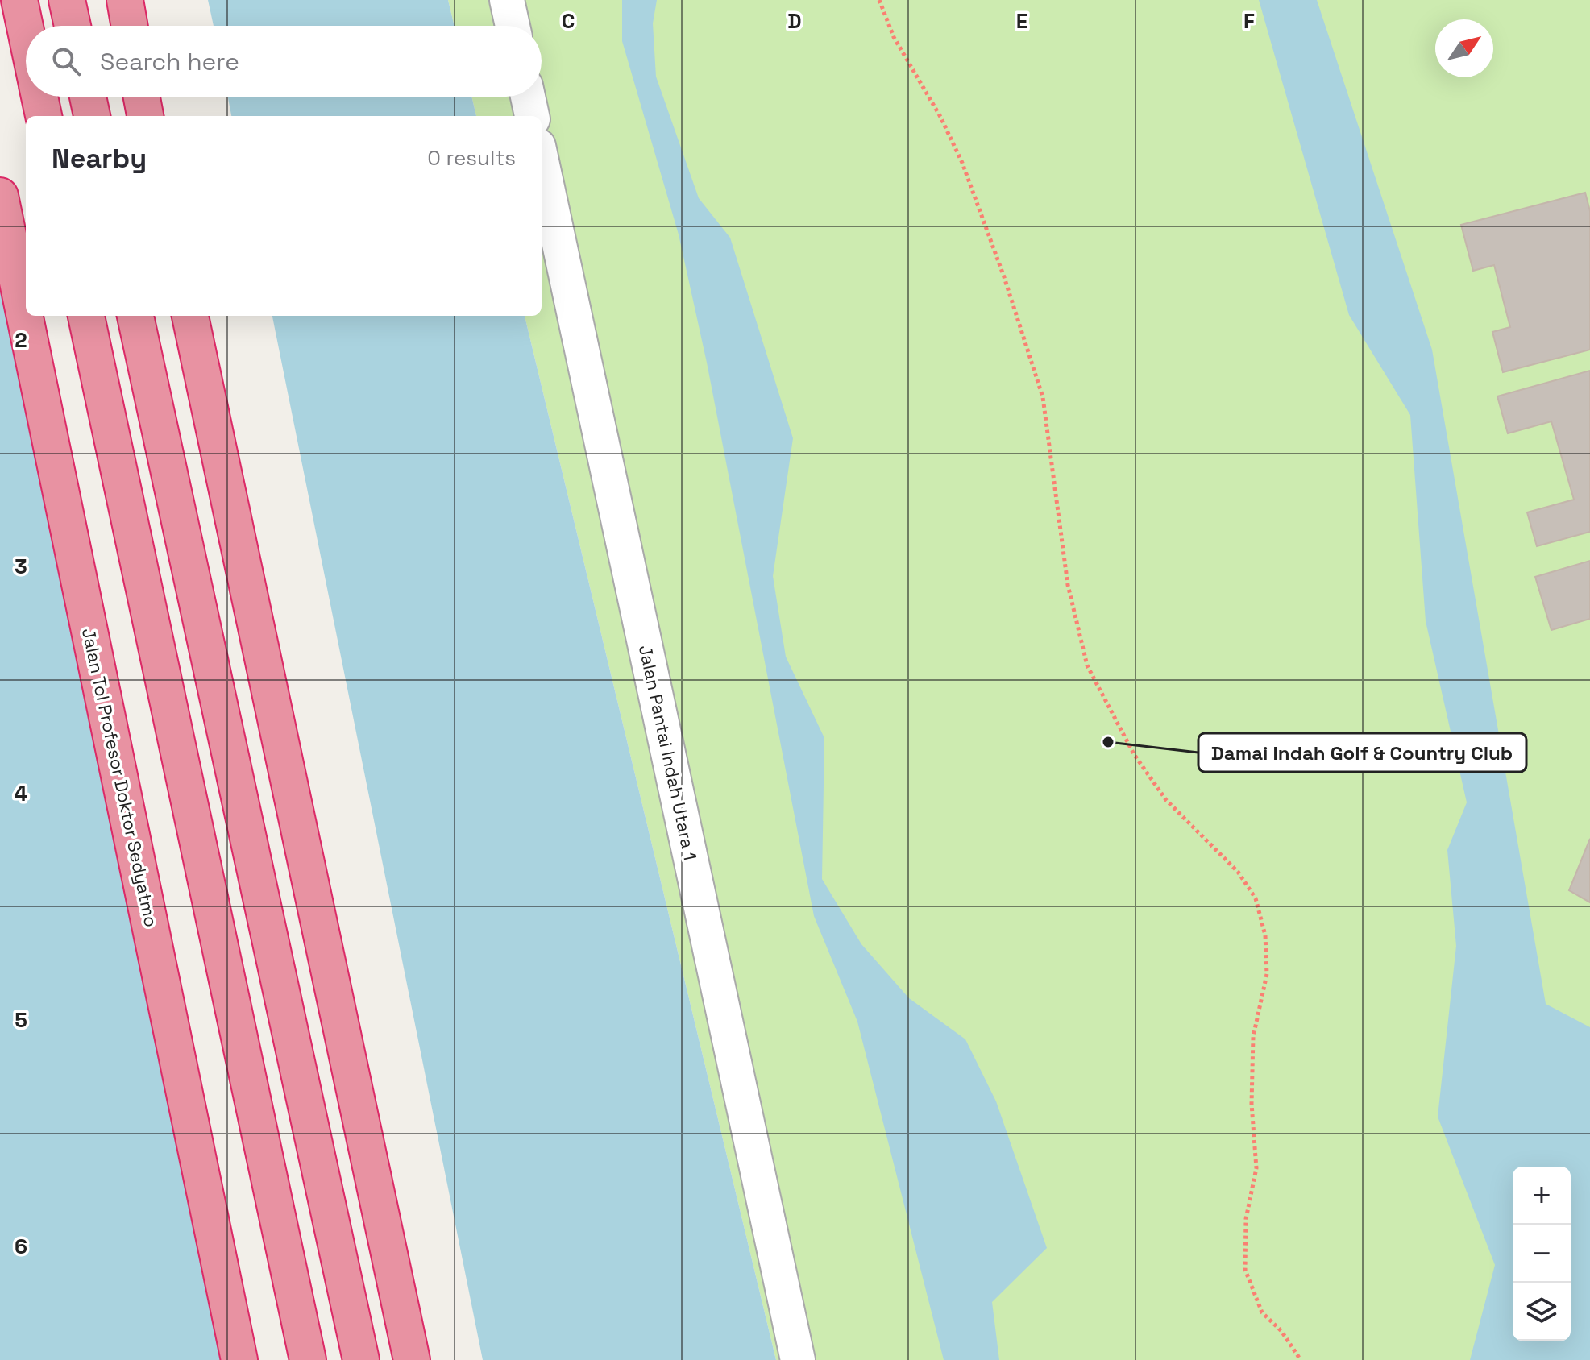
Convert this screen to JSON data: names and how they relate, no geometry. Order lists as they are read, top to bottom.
{
  "streets": {
    "highway": ["Jalan Tol Profesor Doktor Sedyatmo"],
    "street": ["Jalan Pantai Indah Utara 1"]
  },
  "places": ["Damai Indah Golf & Country Club"],
  "north": "top right",
  "page": {
    "search": "Search here",
    "heading": ["Nearby", "0 results"],
    "map_buttons": ["+", "−"]
  },
  "grid": {
    "columns": [
      "C",
      "D",
      "E",
      "F"
    ],
    "rows": [
      "2",
      "3",
      "4",
      "5",
      "6"
    ]
  }
}
